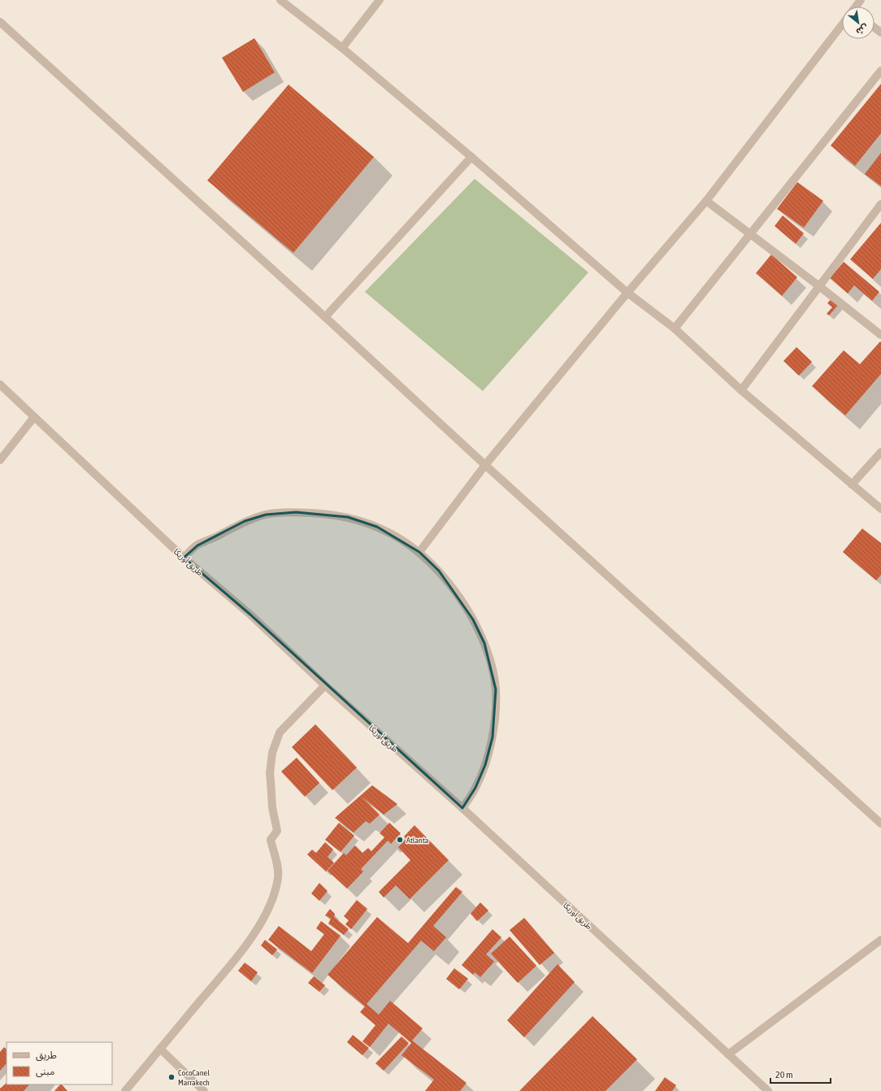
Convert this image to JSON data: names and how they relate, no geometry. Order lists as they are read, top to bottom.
{
  "streets": {
    "street": ["طريق أوريكا"]
  },
  "places": ["Atlanta", "CocoCanel Marrakech"],
  "legend": ["طريق", "مبنى"],
  "scale_bar": "20 m",
  "north": "bottom right"
}
